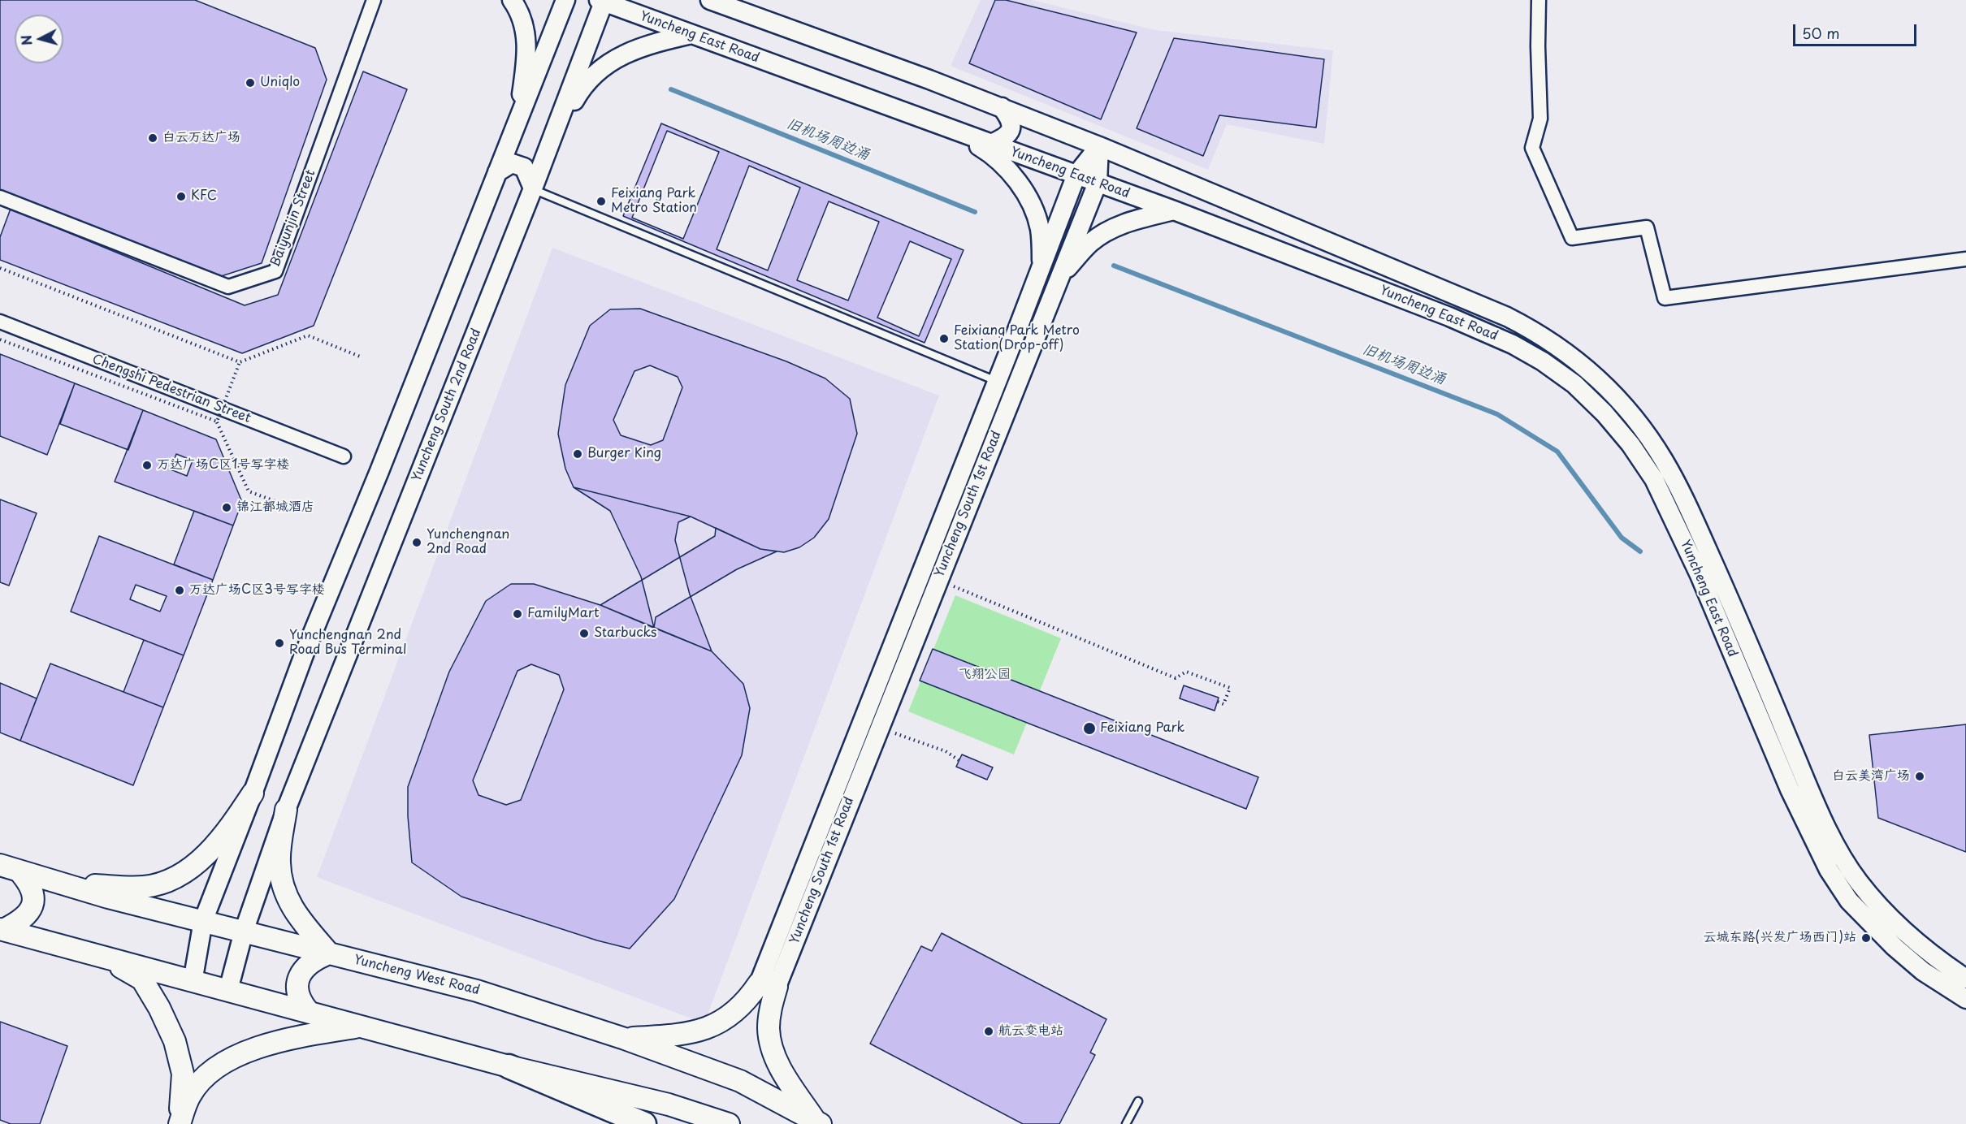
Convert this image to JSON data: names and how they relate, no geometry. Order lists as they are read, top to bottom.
{
  "streets": {
    "main road": [
      "Yuncheng East Road",
      "Yuncheng South 2nd Road",
      "Yuncheng South 1st Road",
      "Yuncheng West Road"
    ],
    "street": ["Baiyunjin Street", "Chengshi Pedestrian Street"]
  },
  "crossings": [
    ["Yuncheng East Road", "Yuncheng South 2nd Road"],
    ["Yuncheng East Road", "Yuncheng South 1st Road"],
    ["Yuncheng South 2nd Road", "Yuncheng West Road"]
  ],
  "water": ["旧机场周边涌"],
  "parks": ["飞翔公园"],
  "places": [
    "Uniqlo",
    "白云万达广场",
    "KFC",
    "Feixiang Park Metro Station",
    "Feixiang Park Metro Station(Drop-off)",
    "Burger King",
    "万达广场C区1号写字楼",
    "锦江都城酒店",
    "Yunchengnan 2nd Road",
    "万达广场C区3号写字楼",
    "FamilyMart",
    "Starbucks",
    "Yunchengnan 2nd Road Bus Terminal",
    "Feixiang Park",
    "白云美湾广场",
    "云城东路(兴发广场西门)站",
    "航云变电站"
  ],
  "scale_bar": "50 m",
  "north": "left"
}
